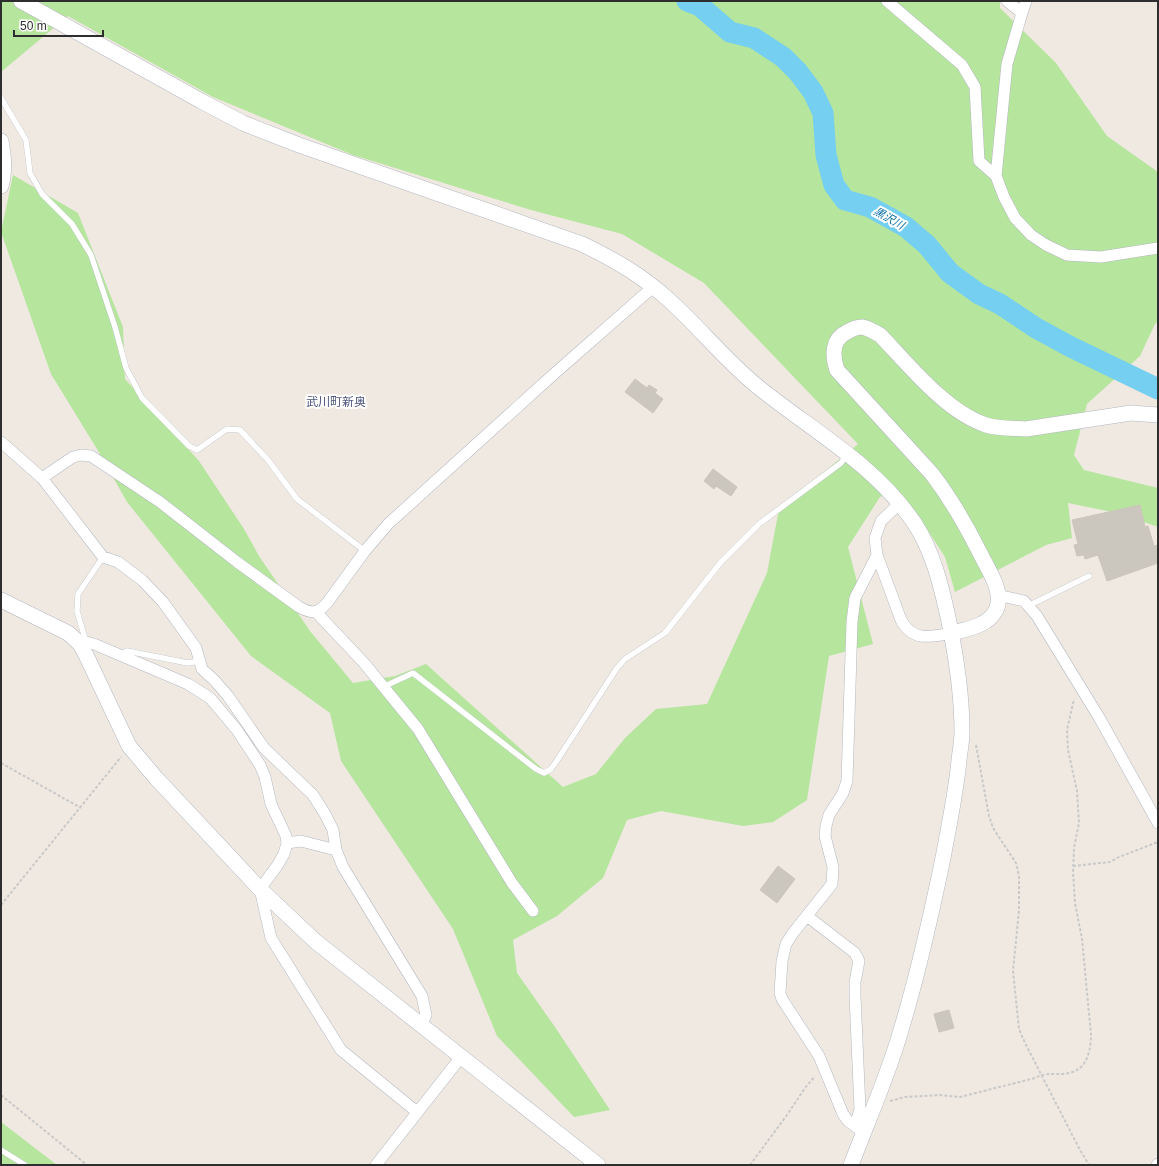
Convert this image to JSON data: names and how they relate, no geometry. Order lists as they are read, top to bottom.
{
  "districts": ["武川町新奥"],
  "water": ["黒沢川"],
  "scale_bar": "50 m"
}
